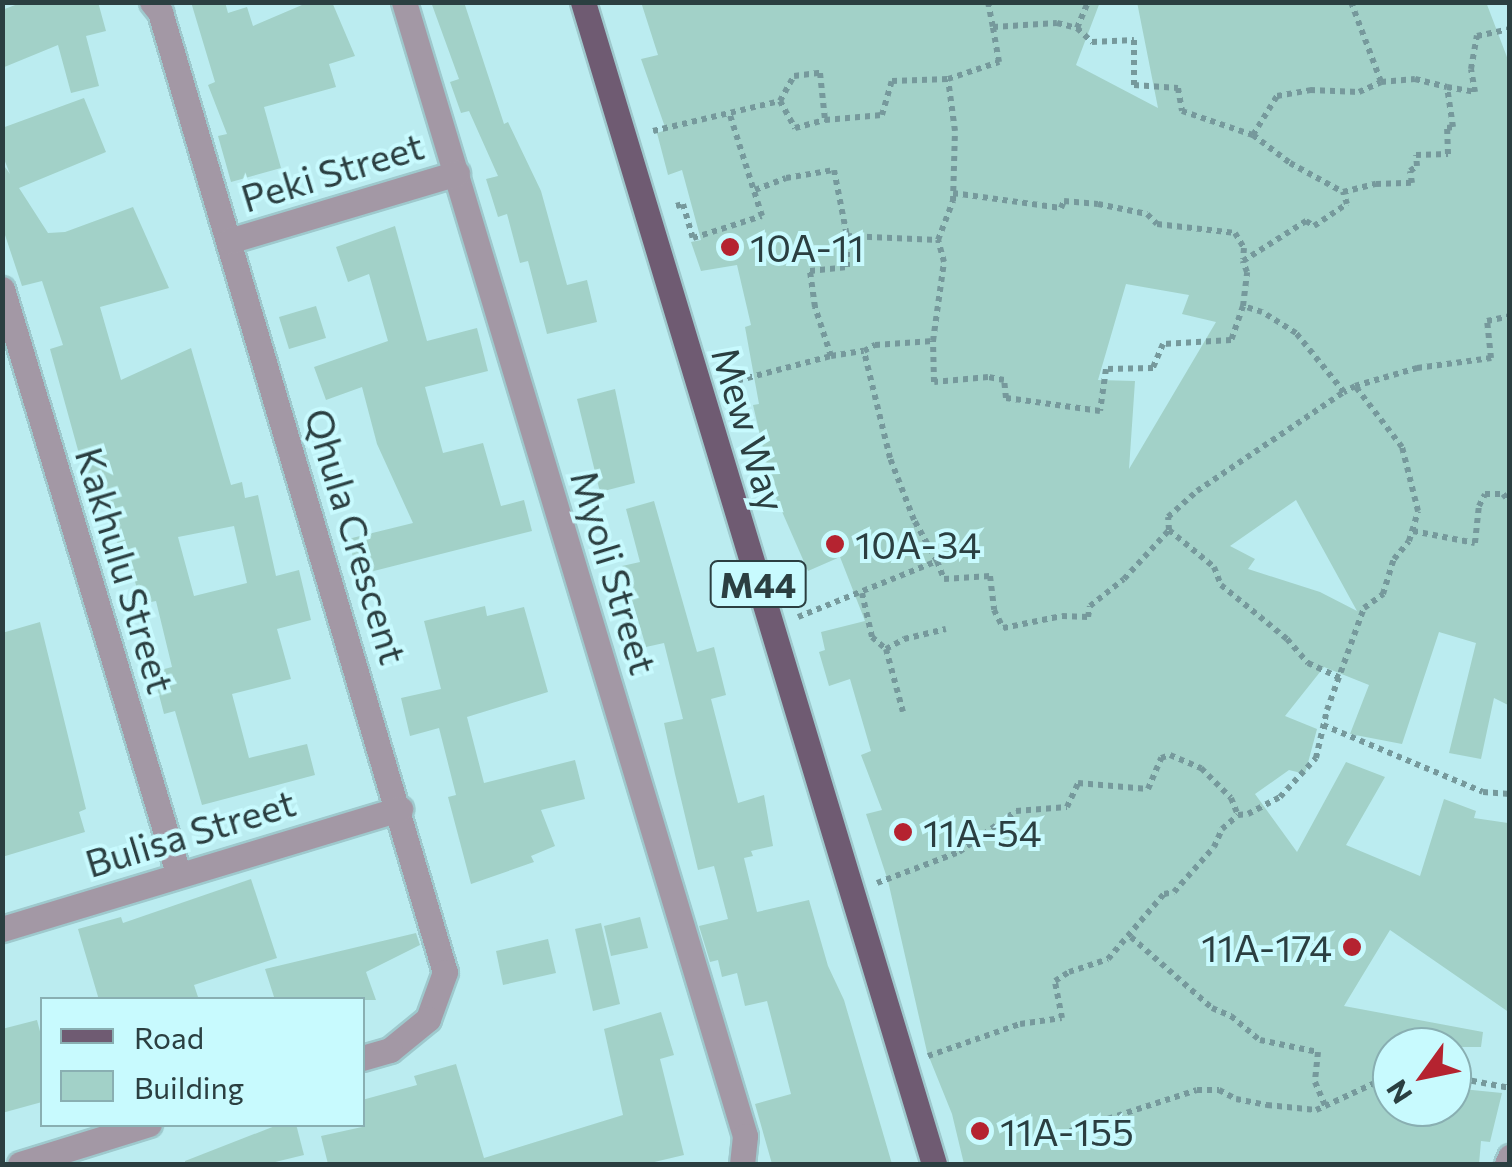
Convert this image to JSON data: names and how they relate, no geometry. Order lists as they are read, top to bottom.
{
  "streets": {
    "main road": ["Mew Way", "M44"],
    "street": [
      "Peki Street",
      "Qhula Crescent",
      "Kakhulu Street",
      "Myoli Street",
      "Bulisa Street"
    ]
  },
  "crossings": [
    ["Peki Street", "Qhula Crescent"],
    ["Peki Street", "Myoli Street"],
    ["Qhula Crescent", "Bulisa Street"],
    ["Kakhulu Street", "Bulisa Street"]
  ],
  "places": [
    "10A-11",
    "10A-34",
    "11A-54",
    "11A-174",
    "11A-155"
  ],
  "legend": ["Road", "Building"],
  "north": "bottom left"
}
